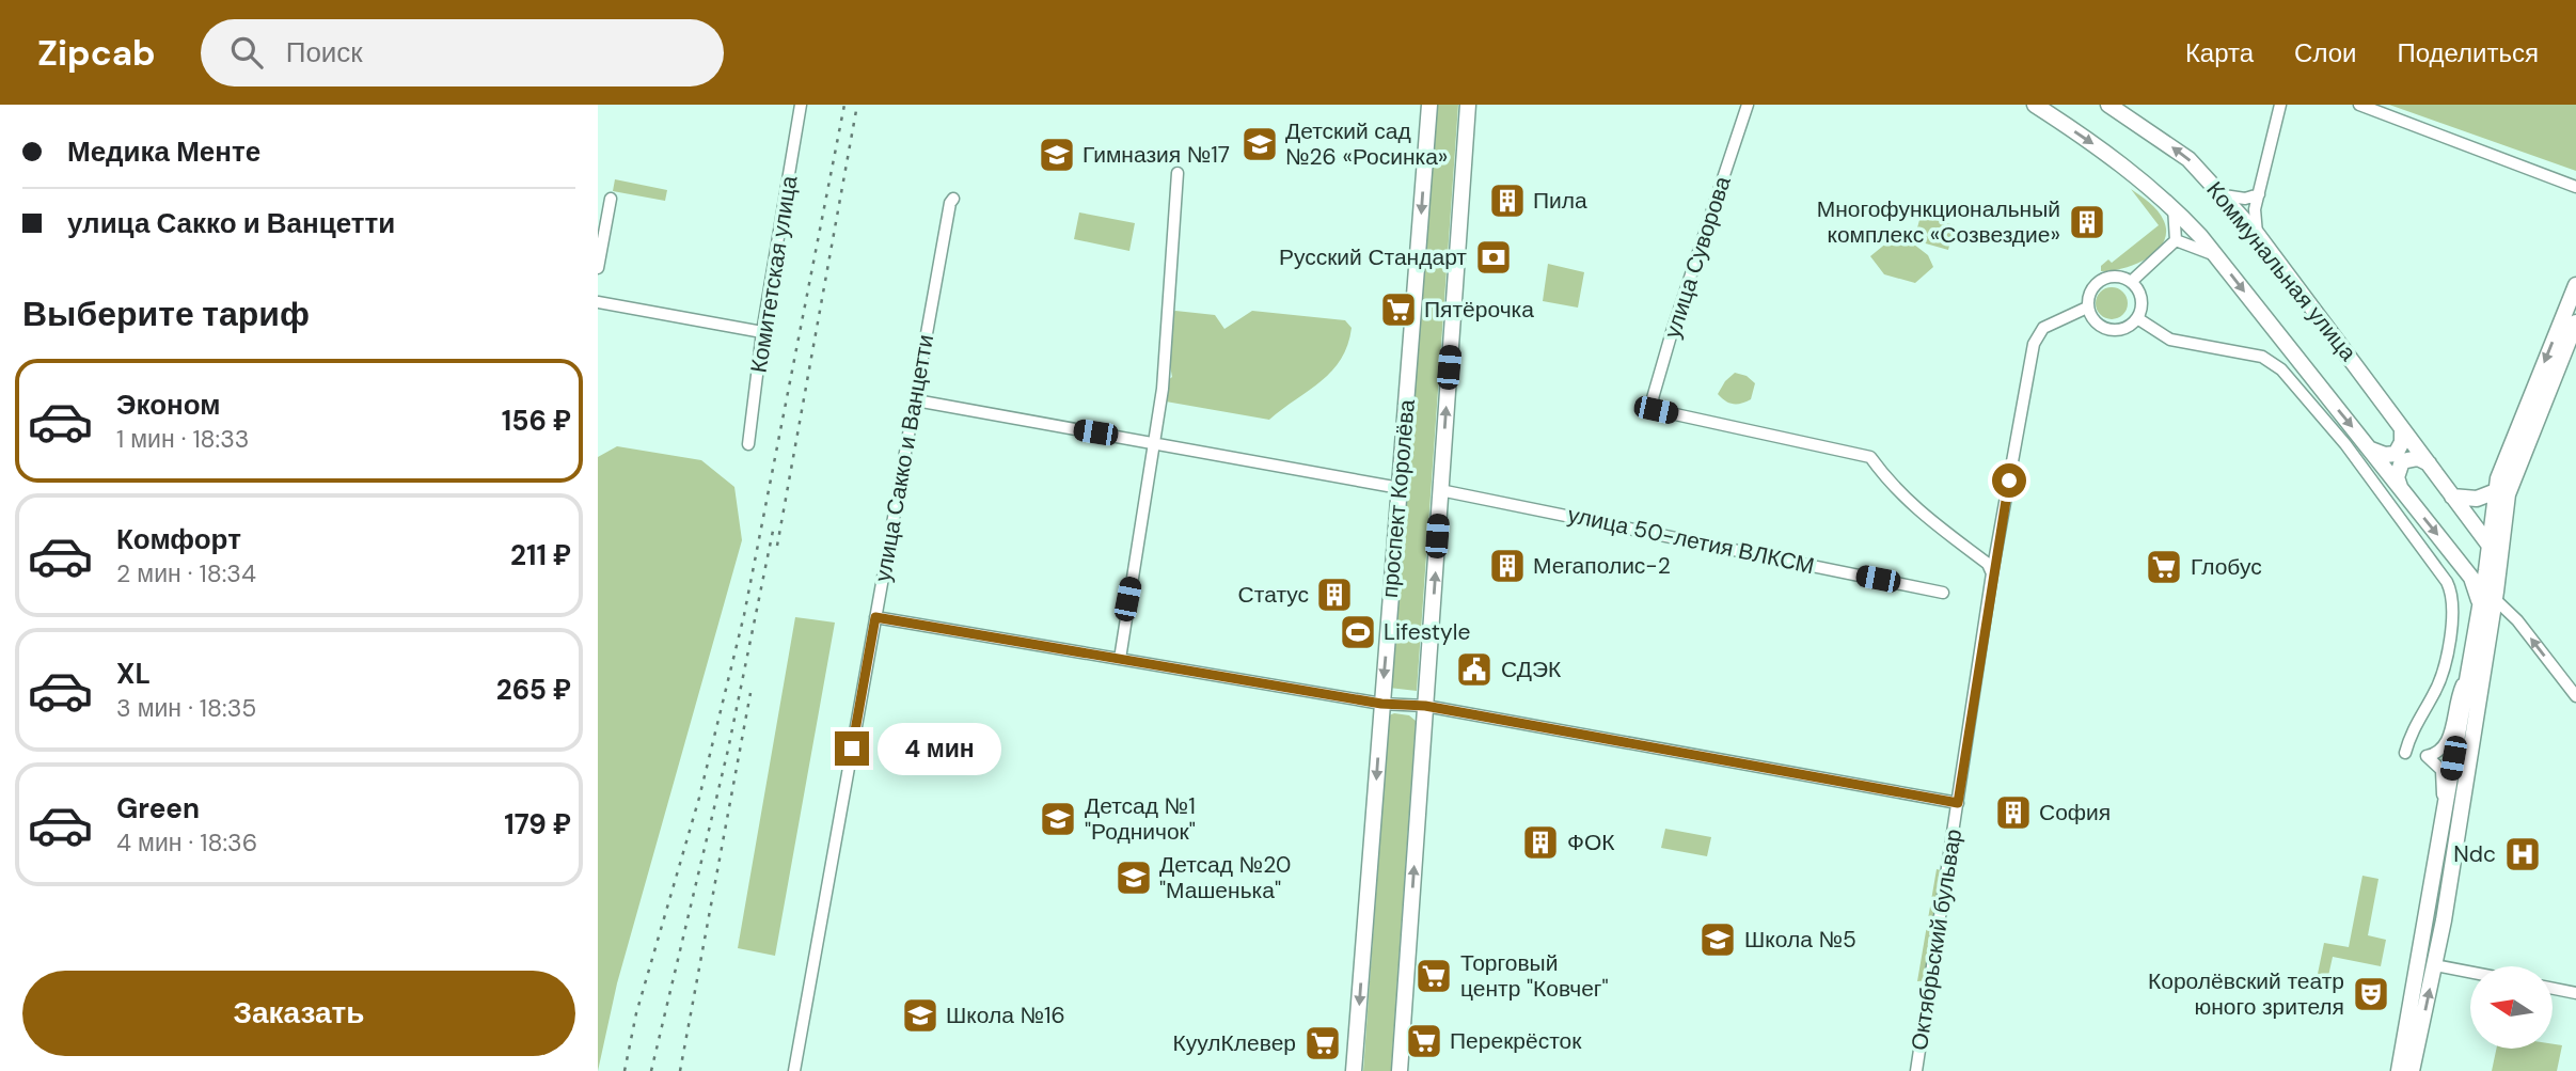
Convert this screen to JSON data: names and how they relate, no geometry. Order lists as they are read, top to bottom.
{
  "streets": {
    "main road": ["Коммунальная улица", "проспект Королёва"],
    "street": [
      "улица Суворова",
      "Комитетская улица",
      "улица Сакко и Ванцетти",
      "улица 50-летия ВЛКСМ",
      "Октябрьский бульвар"
    ]
  },
  "crossings": [
    ["улица Суворова", "Октябрьский бульвар"],
    ["проспект Королёва", "улица 50-летия ВЛКСМ"]
  ],
  "places": {
    "school or university": [
      "Детский сад №26 «Росинка»",
      "Гимназия №17",
      "Детсад №1 \"Родничок\"",
      "Детсад №20 \"Машенька\"",
      "Школа №5",
      "Школа №16"
    ],
    "building": [
      "Пила",
      "Многофункциональный комплекс «Созвездие»",
      "Мегаполис-2",
      "Статус",
      "София",
      "ФОК"
    ],
    "bank": ["Русский Стандарт"],
    "supermarket": [
      "Пятёрочка",
      "Глобус",
      "Торговый центр \"Ковчег\"",
      "Перекрёсток",
      "КуулКлевер"
    ],
    "sports": ["Lifestyle"],
    "public building": ["СДЭК"],
    "hospital": ["Ndc"],
    "theatre": ["Королёвский театр юного зрителя"]
  },
  "north": "left",
  "page": {
    "header": "Zipcab",
    "search": "Поиск",
    "nav": ["Карта", "Слои", "Поделиться"],
    "banner": ["Медика Менте", "улица Сакко и Ванцетти"],
    "heading": "Выберите тариф",
    "list": [
      {
        "name": "Эконом",
        "note": "1 мин · 18:33",
        "value": "156 ₽"
      },
      {
        "name": "Комфорт",
        "note": "2 мин · 18:34",
        "value": "211 ₽"
      },
      {
        "name": "XL",
        "note": "3 мин · 18:35",
        "value": "265 ₽"
      },
      {
        "name": "Green",
        "note": "4 мин · 18:36",
        "value": "179 ₽"
      }
    ],
    "bubble": "4 мин",
    "buttons": "Заказать"
  }
}
